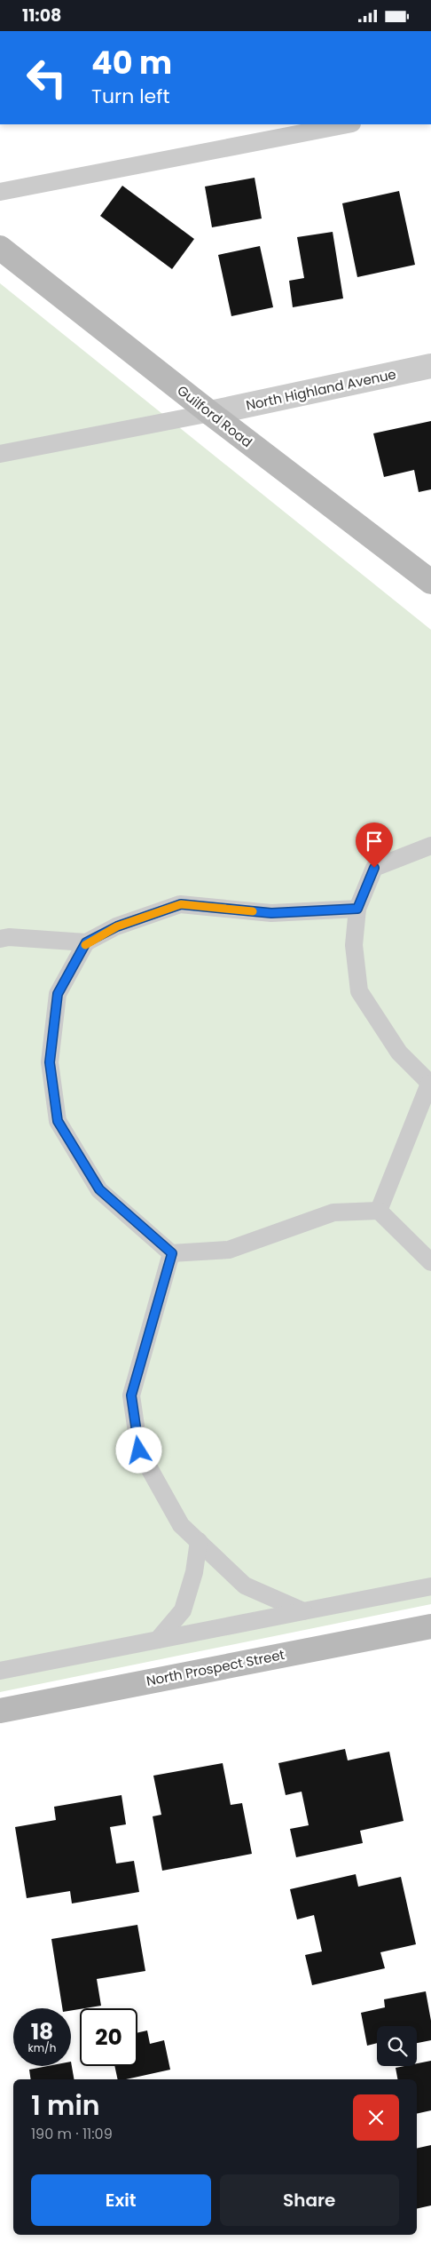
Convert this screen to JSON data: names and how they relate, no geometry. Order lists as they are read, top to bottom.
{
  "streets": {
    "street": ["North Highland Avenue", "Guilford Road", "North Prospect Street"]
  },
  "crossings": [
    ["North Highland Avenue", "Guilford Road"]
  ],
  "page": {
    "status": "11:08",
    "turn": ["40 m", "Turn left"],
    "speed": "18 km/h",
    "limit": "20",
    "heading": ["1 min", "190 m · 11:09"],
    "buttons": ["Exit", "Share"]
  }
}
